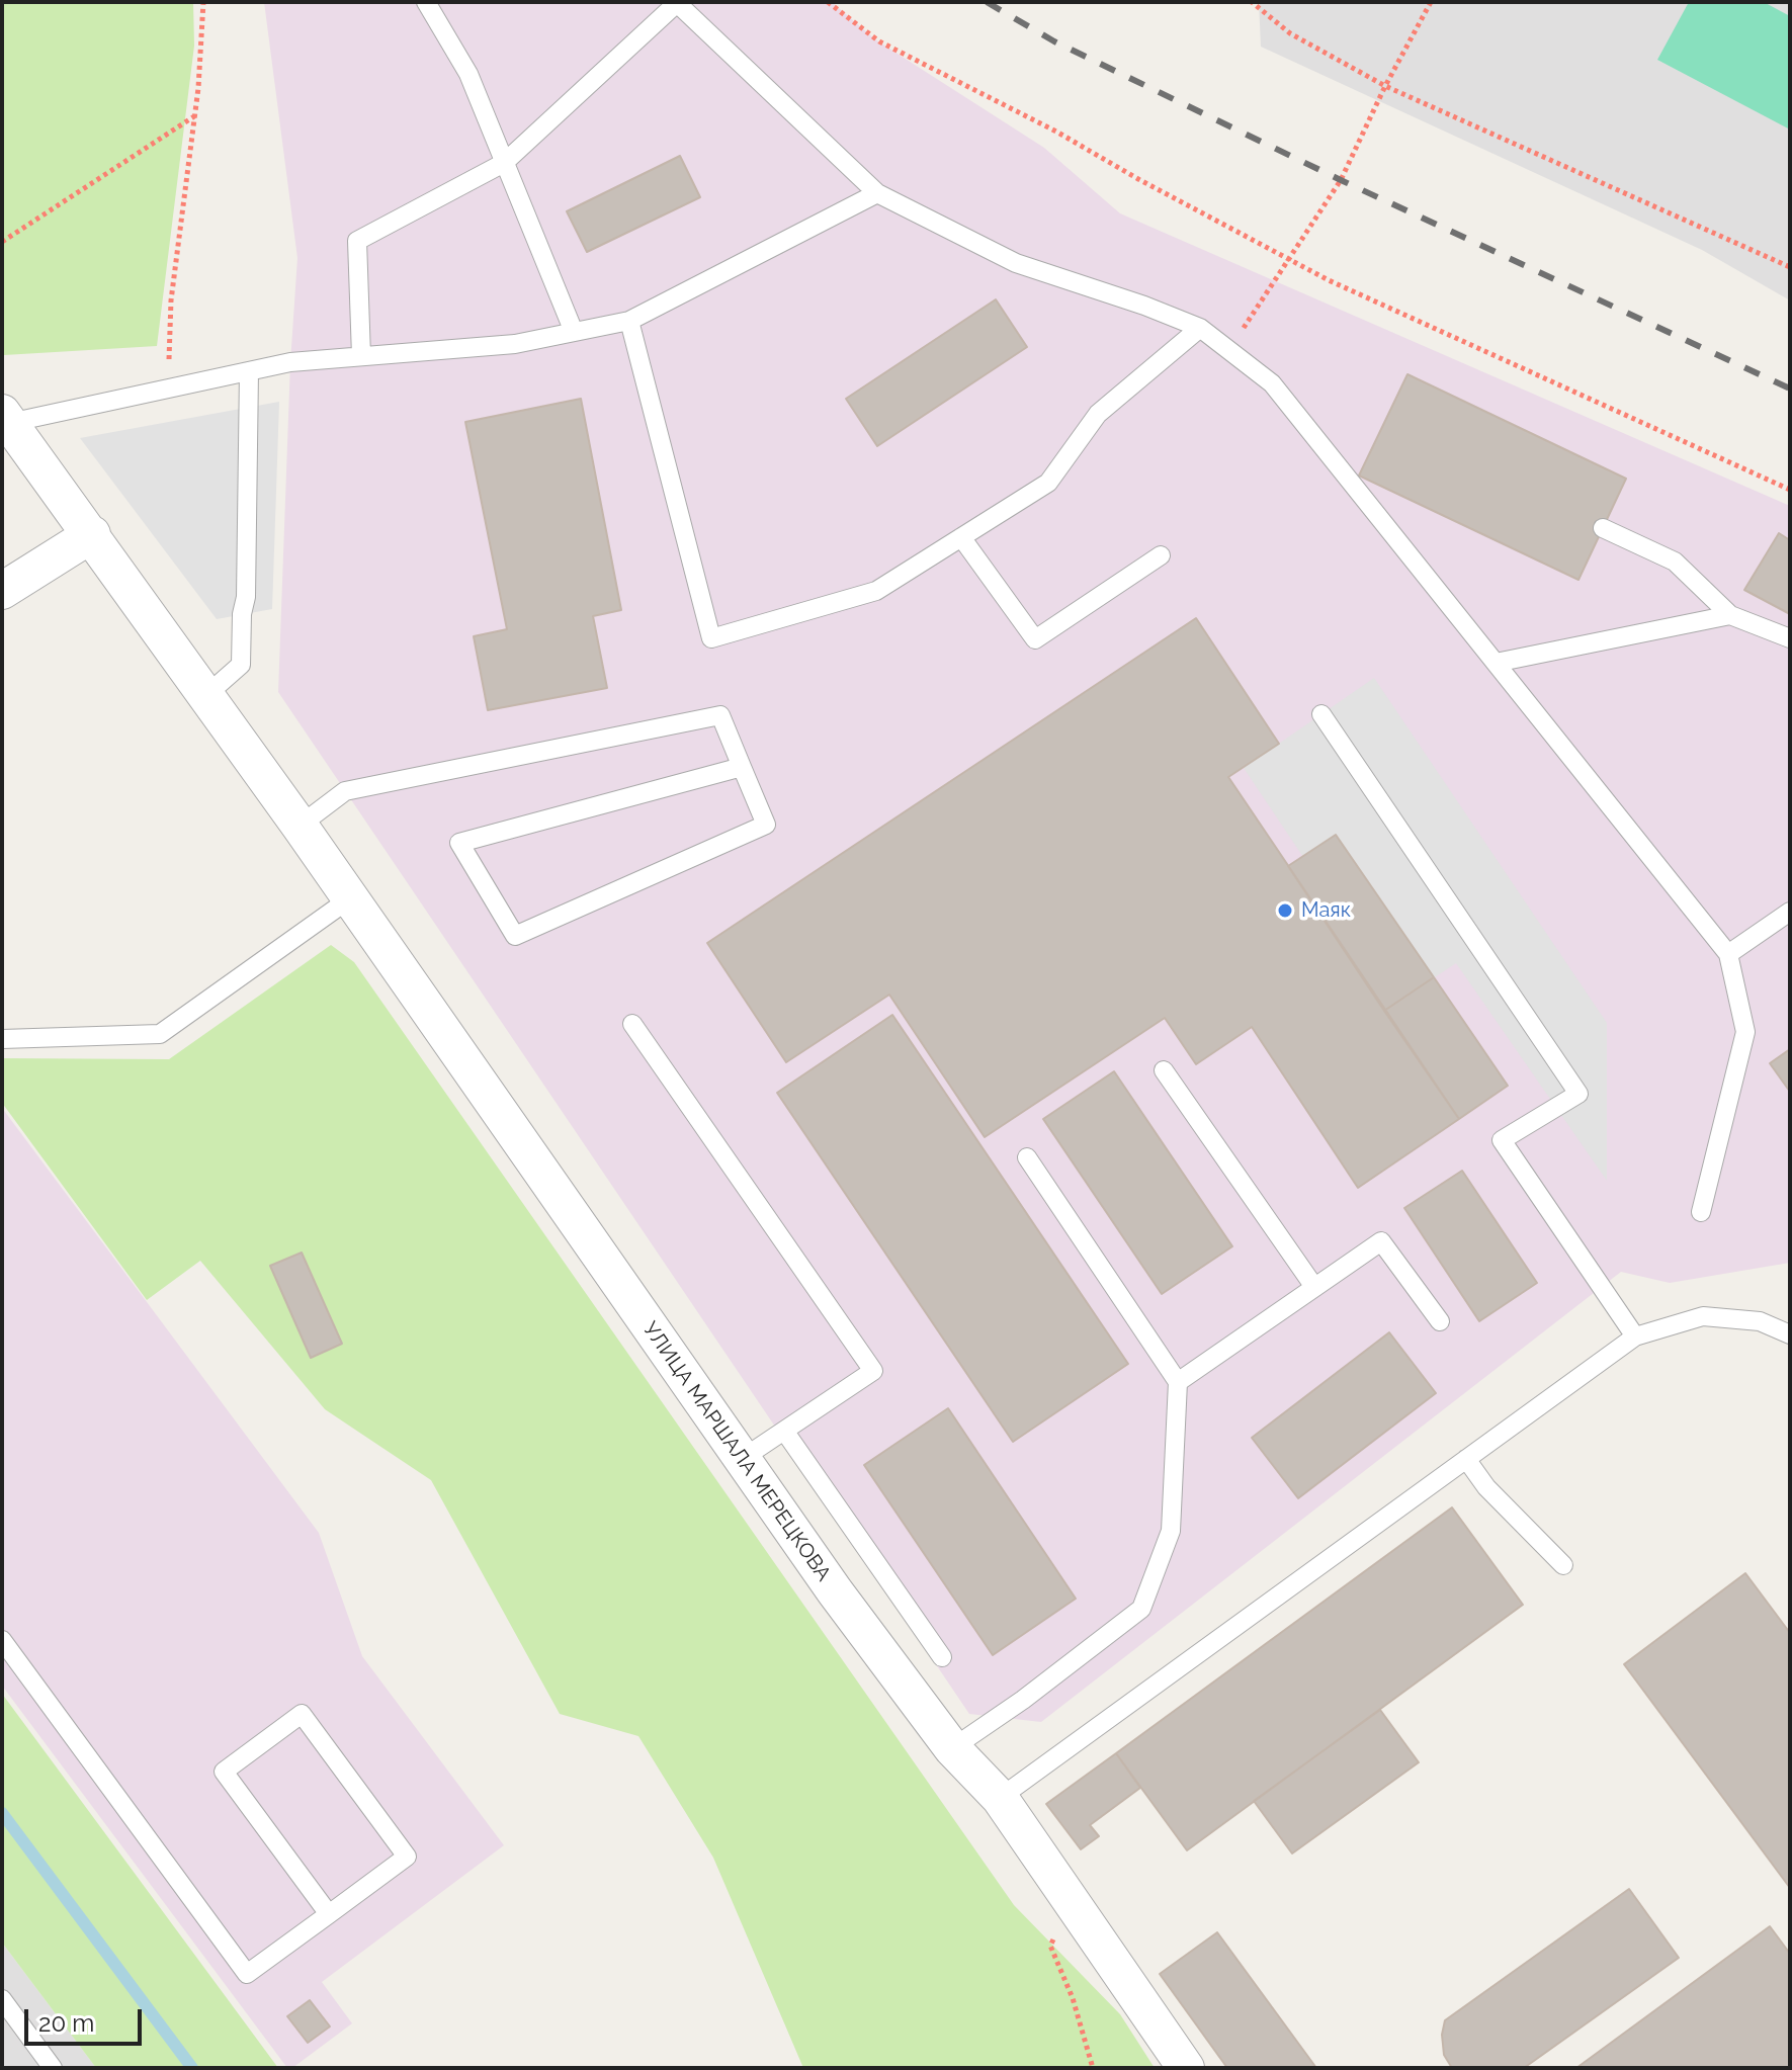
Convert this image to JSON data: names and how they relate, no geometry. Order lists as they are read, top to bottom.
{
  "streets": {
    "street": ["УЛИЦА МАРШАЛА МЕРЕЦКОВА"]
  },
  "places": ["Маяк"],
  "scale_bar": "20 m"
}
